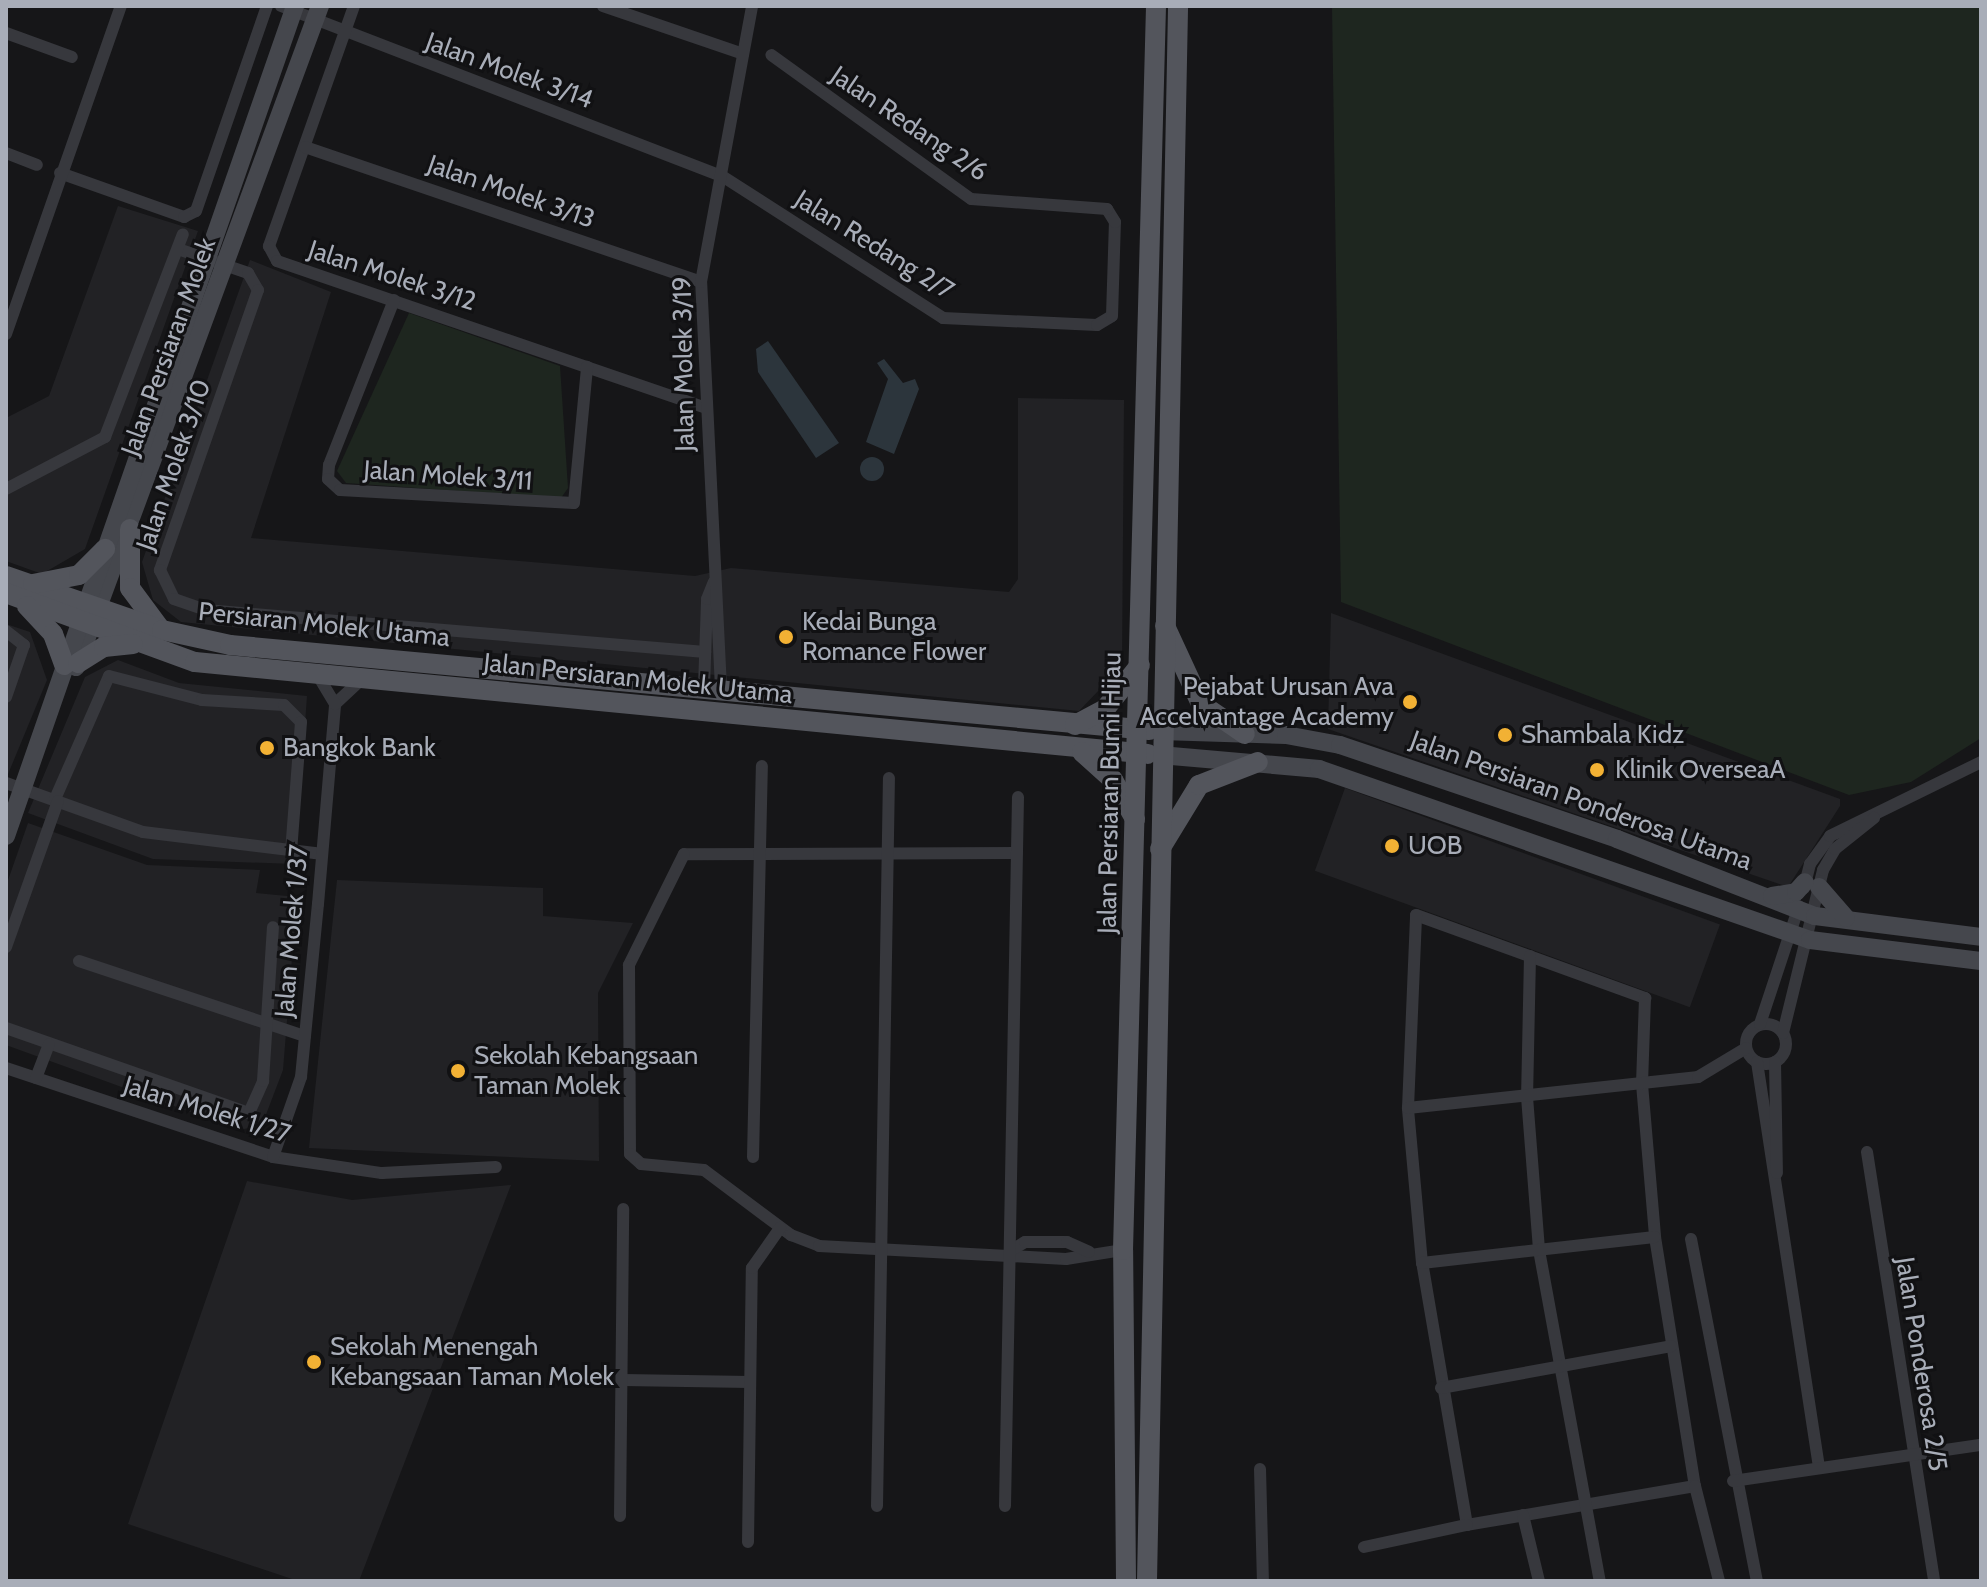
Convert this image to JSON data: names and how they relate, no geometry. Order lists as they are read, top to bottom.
{
  "streets": {
    "main road": [
      "Jalan Persiaran Molek",
      "Persiaran Molek Utama",
      "Jalan Persiaran Molek Utama",
      "Jalan Persiaran Bumi Hijau",
      "Jalan Persiaran Ponderosa Utama"
    ],
    "street": [
      "Jalan Molek 3/14",
      "Jalan Redang 2/6",
      "Jalan Molek 3/13",
      "Jalan Redang 2/7",
      "Jalan Molek 3/12",
      "Jalan Molek 3/19",
      "Jalan Molek 3/10",
      "Jalan Molek 3/11",
      "Jalan Molek 1/37",
      "Jalan Molek 1/27",
      "Jalan Ponderosa 2/5"
    ]
  },
  "crossings": [
    ["Jalan Molek 3/14", "Jalan Redang 2/7"],
    ["Jalan Molek 3/14", "Jalan Molek 3/12"],
    ["Jalan Molek 3/14", "Jalan Persiaran Molek"],
    ["Jalan Molek 3/14", "Jalan Molek 3/19"],
    ["Jalan Redang 2/6", "Jalan Redang 2/7"],
    ["Jalan Molek 3/13", "Jalan Molek 3/12"],
    ["Jalan Molek 3/13", "Jalan Molek 3/19"],
    ["Jalan Redang 2/7", "Jalan Molek 3/19"],
    ["Jalan Molek 3/12", "Jalan Molek 3/19"],
    ["Jalan Molek 3/12", "Jalan Molek 3/11"],
    ["Jalan Persiaran Molek", "Jalan Molek 3/10"],
    ["Jalan Persiaran Molek", "Persiaran Molek Utama"],
    ["Jalan Molek 3/19", "Jalan Molek 3/10"],
    ["Jalan Molek 3/19", "Persiaran Molek Utama"],
    ["Jalan Molek 3/19", "Jalan Persiaran Molek Utama"],
    ["Persiaran Molek Utama", "Jalan Persiaran Molek Utama"],
    ["Jalan Persiaran Molek Utama", "Jalan Persiaran Bumi Hijau"],
    ["Jalan Persiaran Molek Utama", "Jalan Persiaran Ponderosa Utama"],
    ["Jalan Persiaran Bumi Hijau", "Jalan Persiaran Ponderosa Utama"],
    ["Jalan Molek 1/37", "Jalan Molek 1/27"]
  ],
  "places": [
    "Kedai Bunga Romance Flower",
    "Pejabat Urusan Ava Accelvantage Academy",
    "Shambala Kidz",
    "Bangkok Bank",
    "Klinik OverseaA",
    "UOB",
    "Sekolah Kebangsaan Taman Molek",
    "Sekolah Menengah Kebangsaan Taman Molek"
  ]
}
